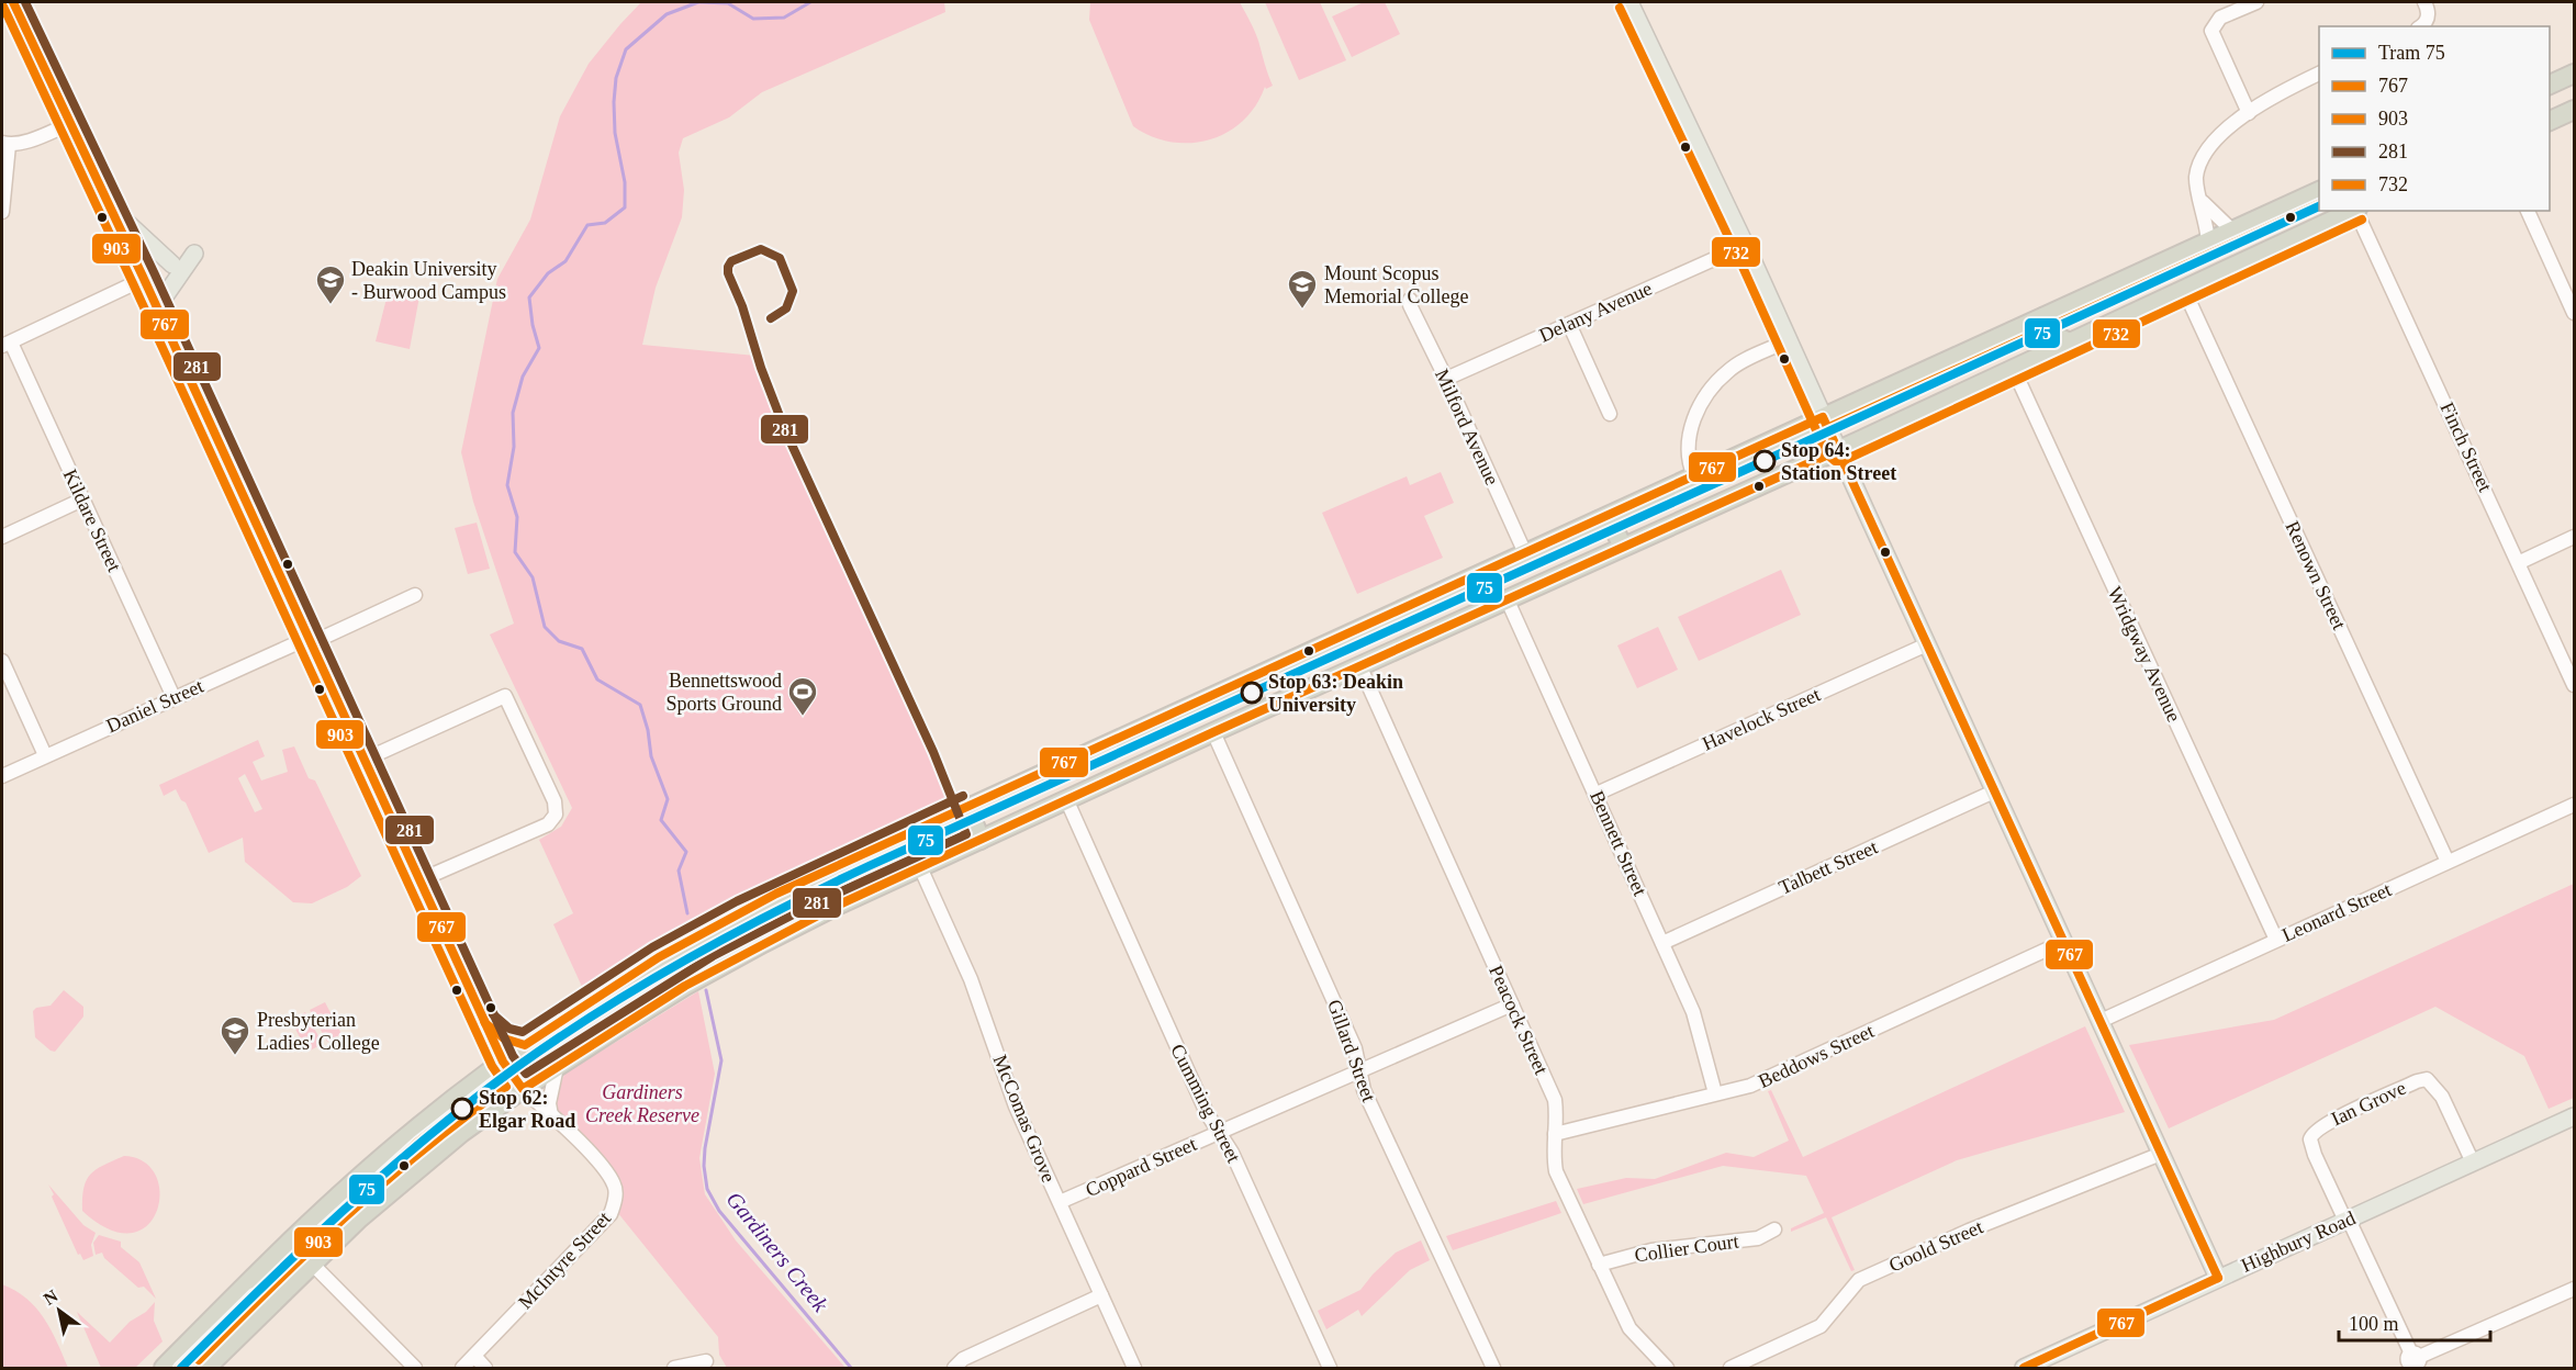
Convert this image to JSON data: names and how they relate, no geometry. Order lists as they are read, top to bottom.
{
  "streets": {
    "main road": ["Highbury Road"],
    "street": [
      "Delany Avenue",
      "Milford Avenue",
      "Finch Street",
      "Kildare Street",
      "Renown Street",
      "Wridgway Avenue",
      "Daniel Street",
      "Havelock Street",
      "Bennett Street",
      "Talbett Street",
      "Leonard Street",
      "Peacock Street",
      "Gillard Street",
      "Beddows Street",
      "Cumming Street",
      "Ian Grove",
      "McComas Grove",
      "Coppard Street",
      "Goold Street",
      "Collier Court",
      "McIntyre Street"
    ]
  },
  "crossings": [
    ["Delany Avenue", "Milford Avenue"],
    ["Kildare Street", "Daniel Street"],
    ["Renown Street", "Leonard Street"],
    ["Wridgway Avenue", "Leonard Street"],
    ["Havelock Street", "Bennett Street"],
    ["Bennett Street", "Talbett Street"],
    ["Bennett Street", "Beddows Street"],
    ["Peacock Street", "Beddows Street"],
    ["Peacock Street", "Coppard Street"],
    ["Peacock Street", "Collier Court"],
    ["Gillard Street", "Coppard Street"],
    ["Cumming Street", "Coppard Street"],
    ["Ian Grove", "Highbury Road"],
    ["McComas Grove", "Coppard Street"]
  ],
  "water": ["Gardiners Creek"],
  "parks": ["Gardiners Creek Reserve"],
  "places": {
    "school or university": ["Deakin University - Burwood Campus", "Mount Scopus Memorial College", "Presbyterian Ladies' College"],
    "other": ["Stop 64: Station Street", "Stop 63: Deakin University", "Stop 62: Elgar Road"],
    "sports": ["Bennettswood Sports Ground"]
  },
  "lines": [
    "transit line 767",
    "transit line 281",
    "transit line 903",
    "transit line 732",
    "tram line 75"
  ],
  "legend": [
    "Tram 75",
    "767",
    "903",
    "281",
    "732"
  ],
  "scale_bar": "100 m",
  "north": "top left"
}
